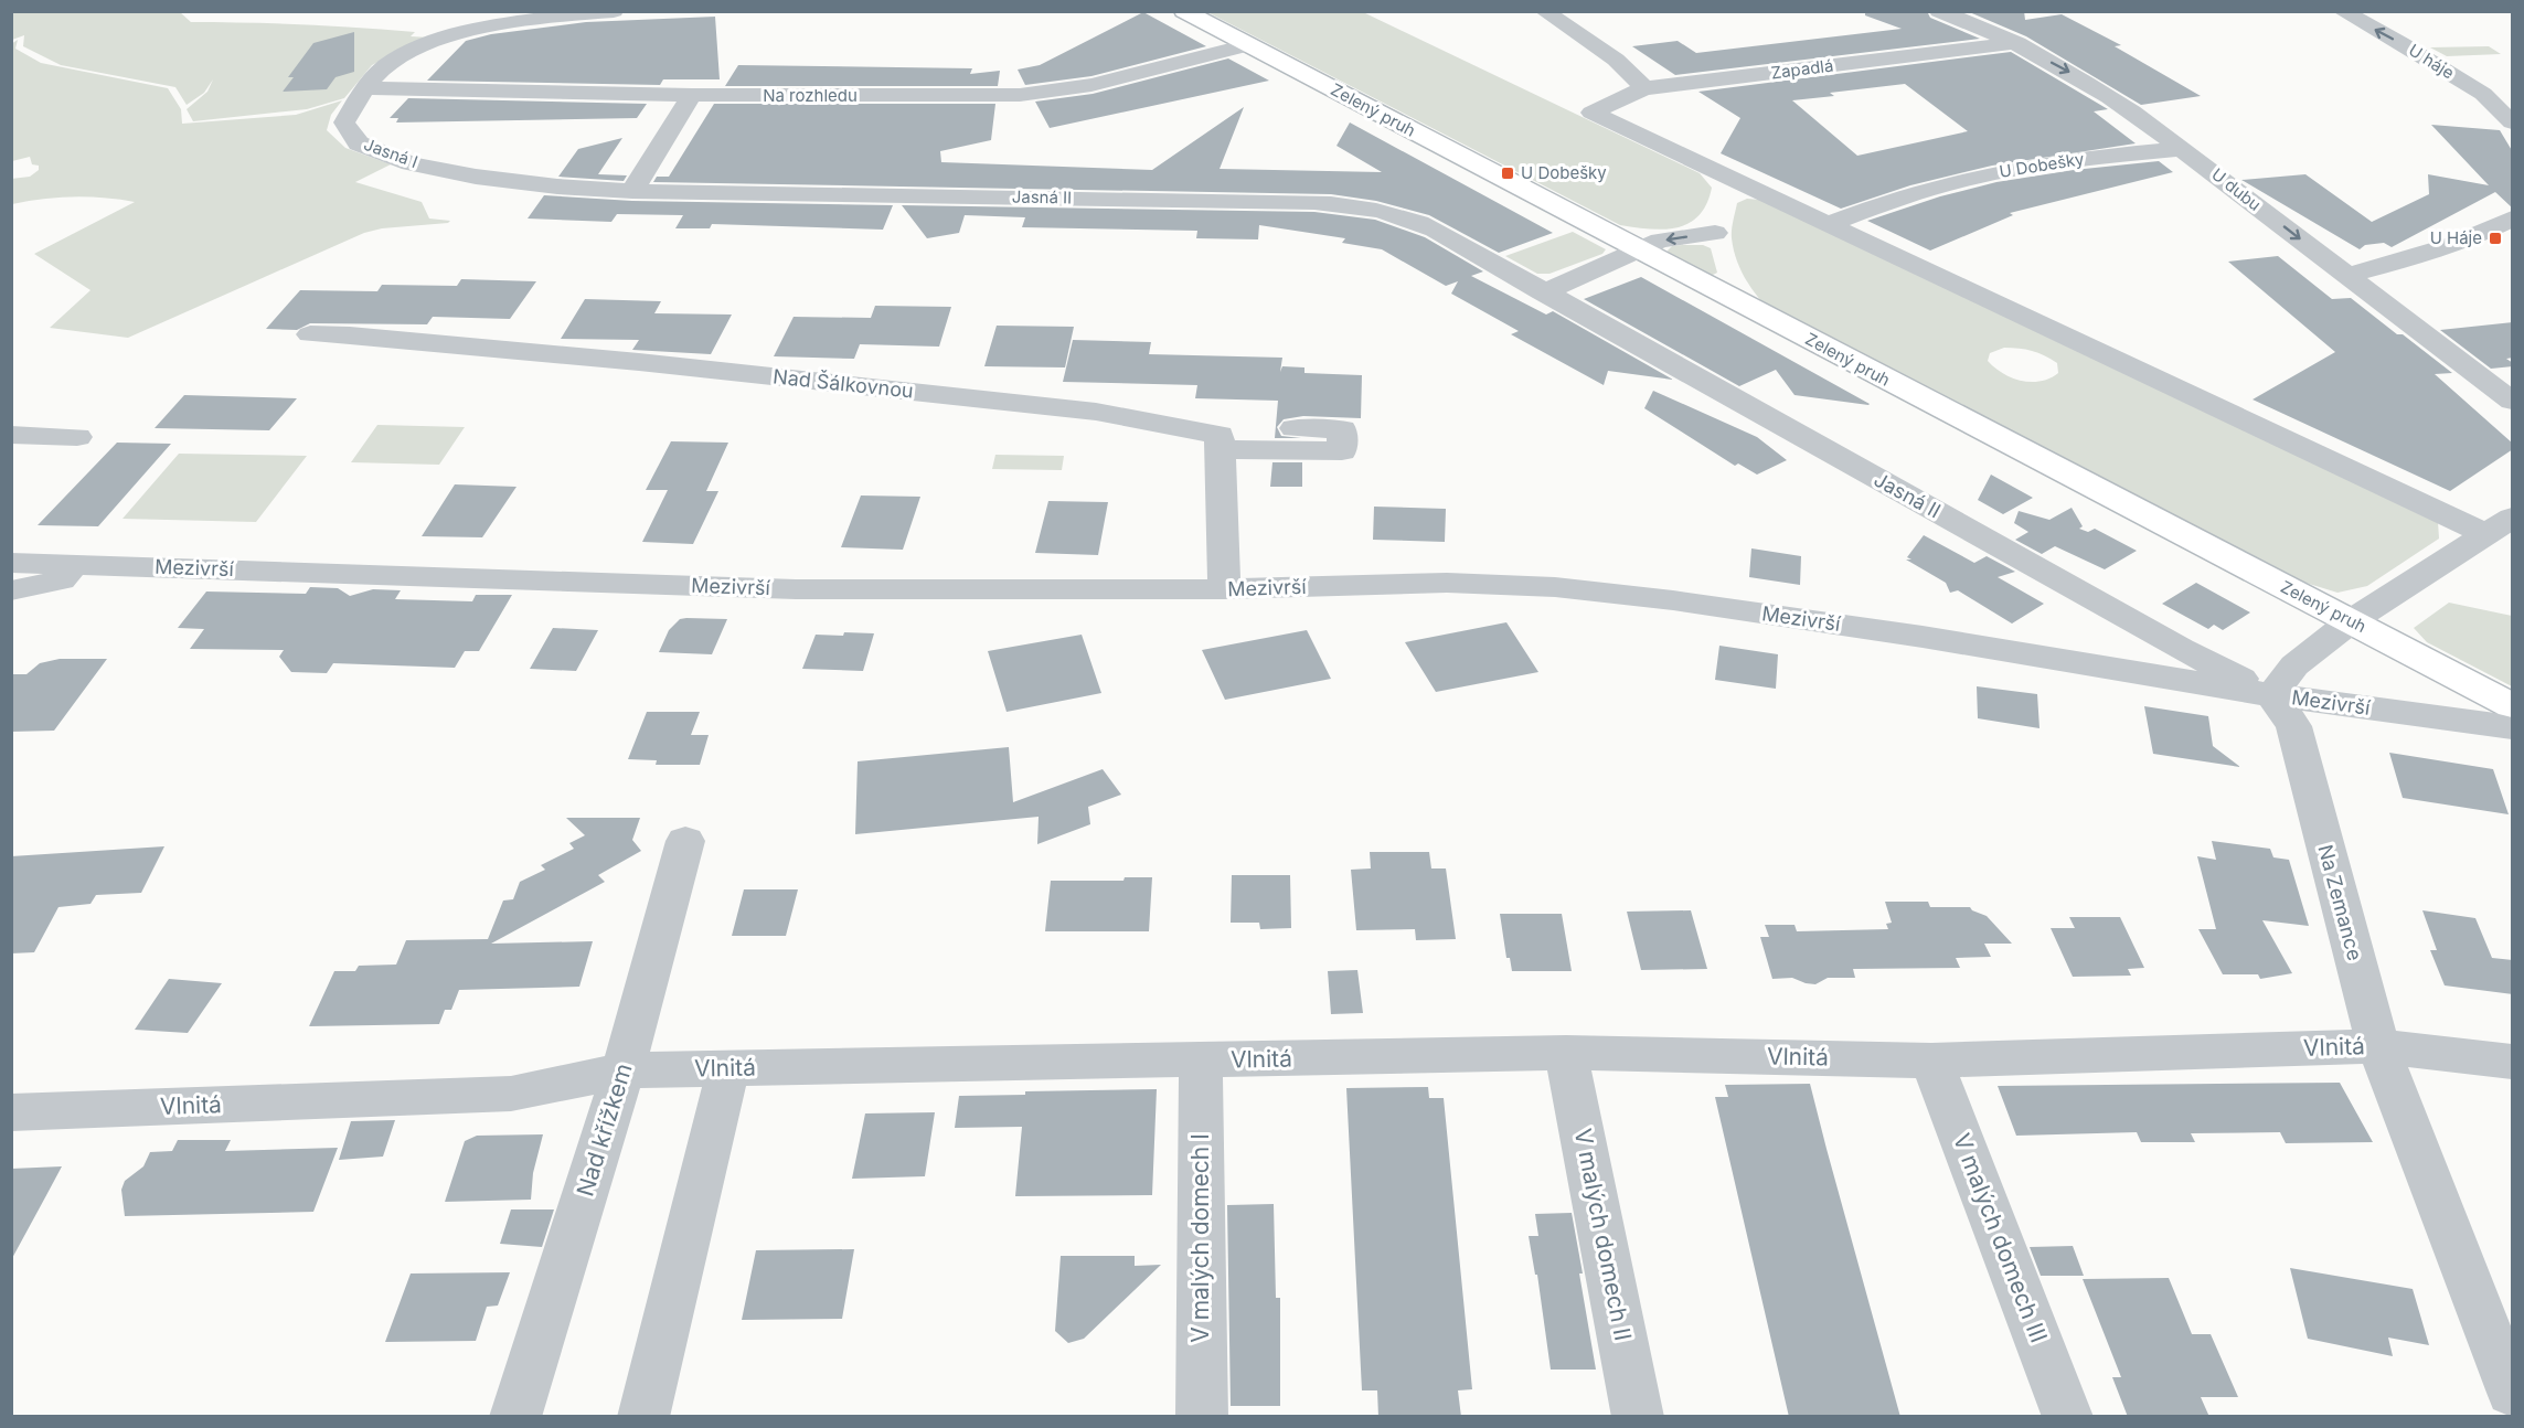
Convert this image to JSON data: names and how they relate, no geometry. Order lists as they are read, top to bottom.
{
  "streets": {
    "street": [
      "U háje",
      "Zapadlá",
      "Na rozhledu",
      "Zelený pruh",
      "Jasná I",
      "U Dobešky",
      "U dubu",
      "Jasná II",
      "Nad Šálkovnou",
      "Mezivrší",
      "Na Zemance",
      "Vlnitá",
      "Nad křížkem",
      "V malých domech II",
      "V malých domech I",
      "V malých domech III"
    ]
  },
  "crossings": [
    ["Zapadlá", "U Dobešky"],
    ["Zapadlá", "U dubu"],
    ["Na rozhledu", "Zelený pruh"],
    ["Na rozhledu", "Jasná I"],
    ["Jasná I", "Jasná II"],
    ["U Dobešky", "U dubu"],
    ["Jasná II", "Mezivrší"],
    ["Jasná II", "Na Zemance"],
    ["Mezivrší", "Na Zemance"],
    ["Na Zemance", "Vlnitá"],
    ["Vlnitá", "Nad křížkem"],
    ["Vlnitá", "V malých domech II"],
    ["Vlnitá", "V malých domech I"],
    ["Vlnitá", "V malých domech III"]
  ],
  "one_way": ["U háje"],
  "places": {
    "transit": ["U Dobešky", "U Háje"]
  }
}
